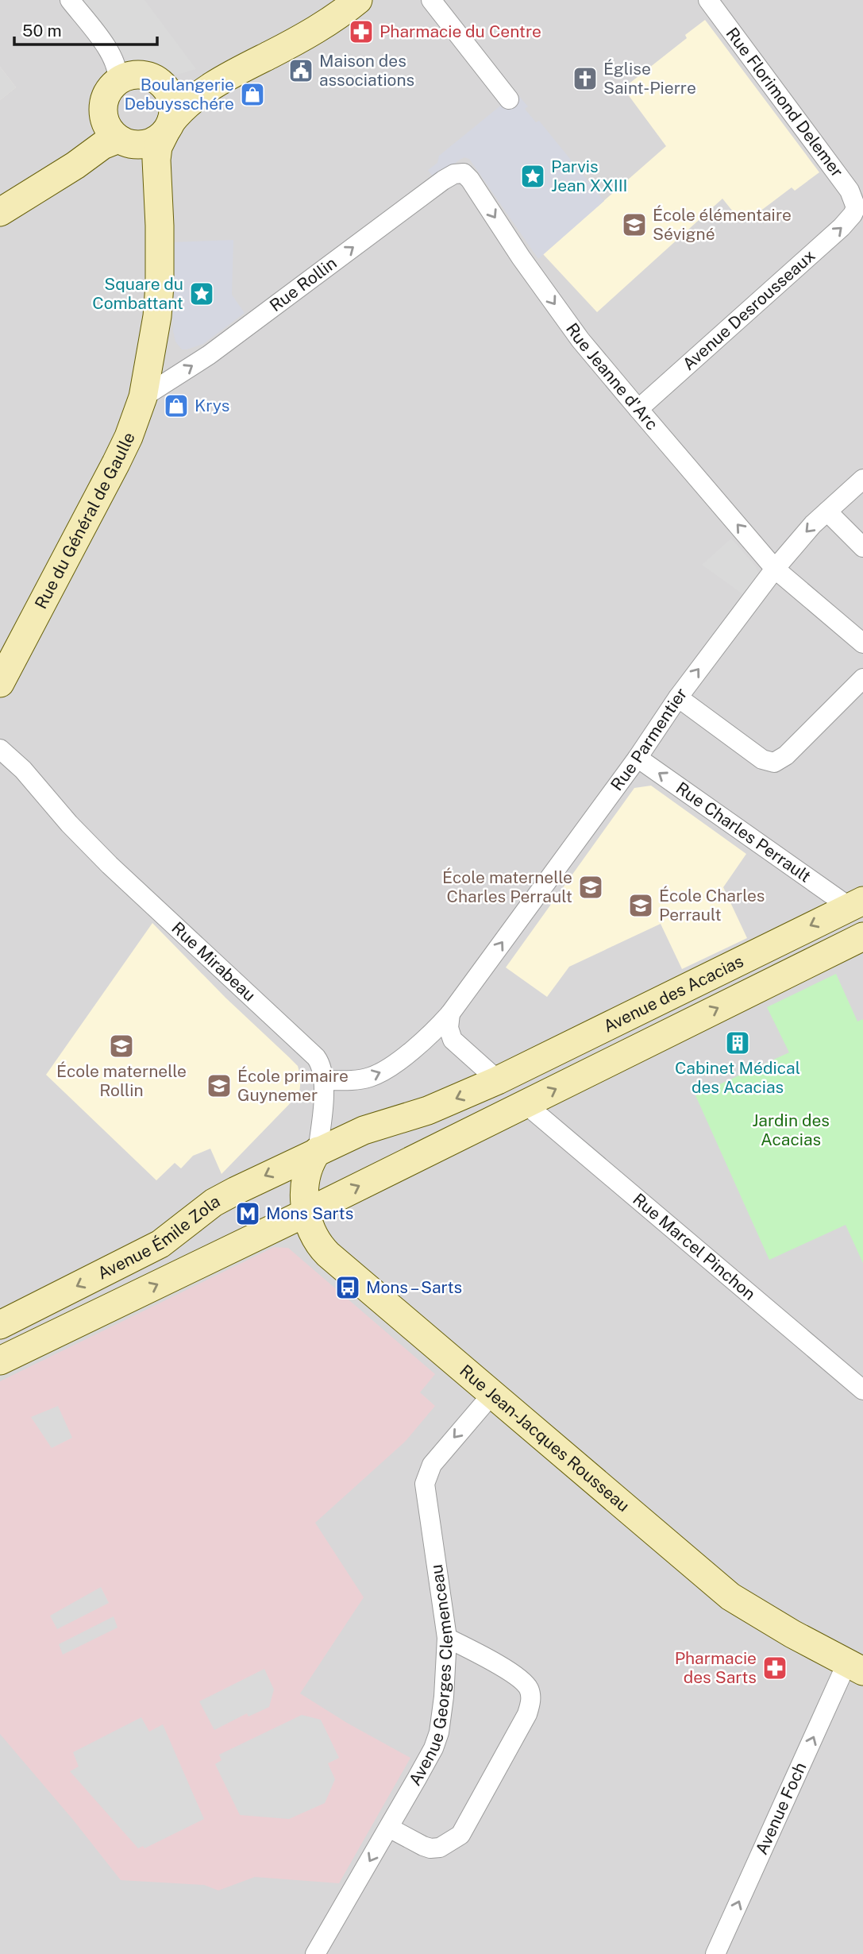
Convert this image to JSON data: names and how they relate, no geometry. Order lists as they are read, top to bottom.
{
  "streets": {
    "street": [
      "Rue Florimond Delemer",
      "Rue Rollin",
      "Avenue Desrousseaux",
      "Rue Jeanne d'Arc",
      "Rue du Général de Gaulle",
      "Rue Parmentier",
      "Rue Charles Perrault",
      "Rue Mirabeau",
      "Avenue des Acacias",
      "Avenue Émile Zola",
      "Rue Marcel Pinchon",
      "Rue Jean-Jacques Rousseau",
      "Avenue Georges Clemenceau",
      "Avenue Foch"
    ]
  },
  "crossings": [
    ["Rue Florimond Delemer", "Avenue Desrousseaux"],
    ["Rue Rollin", "Rue Jeanne d'Arc"],
    ["Rue Rollin", "Rue du Général de Gaulle"],
    ["Avenue Desrousseaux", "Rue Jeanne d'Arc"],
    ["Rue Jeanne d'Arc", "Rue Parmentier"],
    ["Rue Parmentier", "Rue Charles Perrault"],
    ["Rue Parmentier", "Rue Mirabeau"],
    ["Rue Charles Perrault", "Avenue des Acacias"],
    ["Rue Mirabeau", "Avenue des Acacias"],
    ["Rue Mirabeau", "Avenue Émile Zola"],
    ["Rue Mirabeau", "Rue Jean-Jacques Rousseau"],
    ["Avenue des Acacias", "Avenue Émile Zola"],
    ["Avenue des Acacias", "Rue Marcel Pinchon"],
    ["Avenue des Acacias", "Rue Jean-Jacques Rousseau"],
    ["Avenue Émile Zola", "Rue Jean-Jacques Rousseau"],
    ["Rue Jean-Jacques Rousseau", "Avenue Georges Clemenceau"],
    ["Rue Jean-Jacques Rousseau", "Avenue Foch"]
  ],
  "one_way": [
    "Rue Rollin",
    "Avenue Desrousseaux",
    "Rue Charles Perrault",
    "Avenue Georges Clemenceau",
    "Avenue Foch"
  ],
  "parks": ["Jardin des Acacias"],
  "places": {
    "pharmacy": ["Pharmacie du Centre", "Pharmacie des Sarts"],
    "public building": ["Maison des associations"],
    "church": ["Église Saint-Pierre"],
    "shop": ["Boulangerie Debuysschére", "Krys"],
    "place": ["Parvis Jean XXIII", "Square du Combattant"],
    "school or university": [
      "École élémentaire Sévigné",
      "École maternelle Charles Perrault",
      "École Charles Perrault",
      "École maternelle Rollin",
      "École primaire Guynemer"
    ],
    "building": ["Cabinet Médical des Acacias"],
    "metro station": ["Mons Sarts"],
    "bus stop": ["Mons – Sarts"]
  },
  "scale_bar": "50 m"
}
